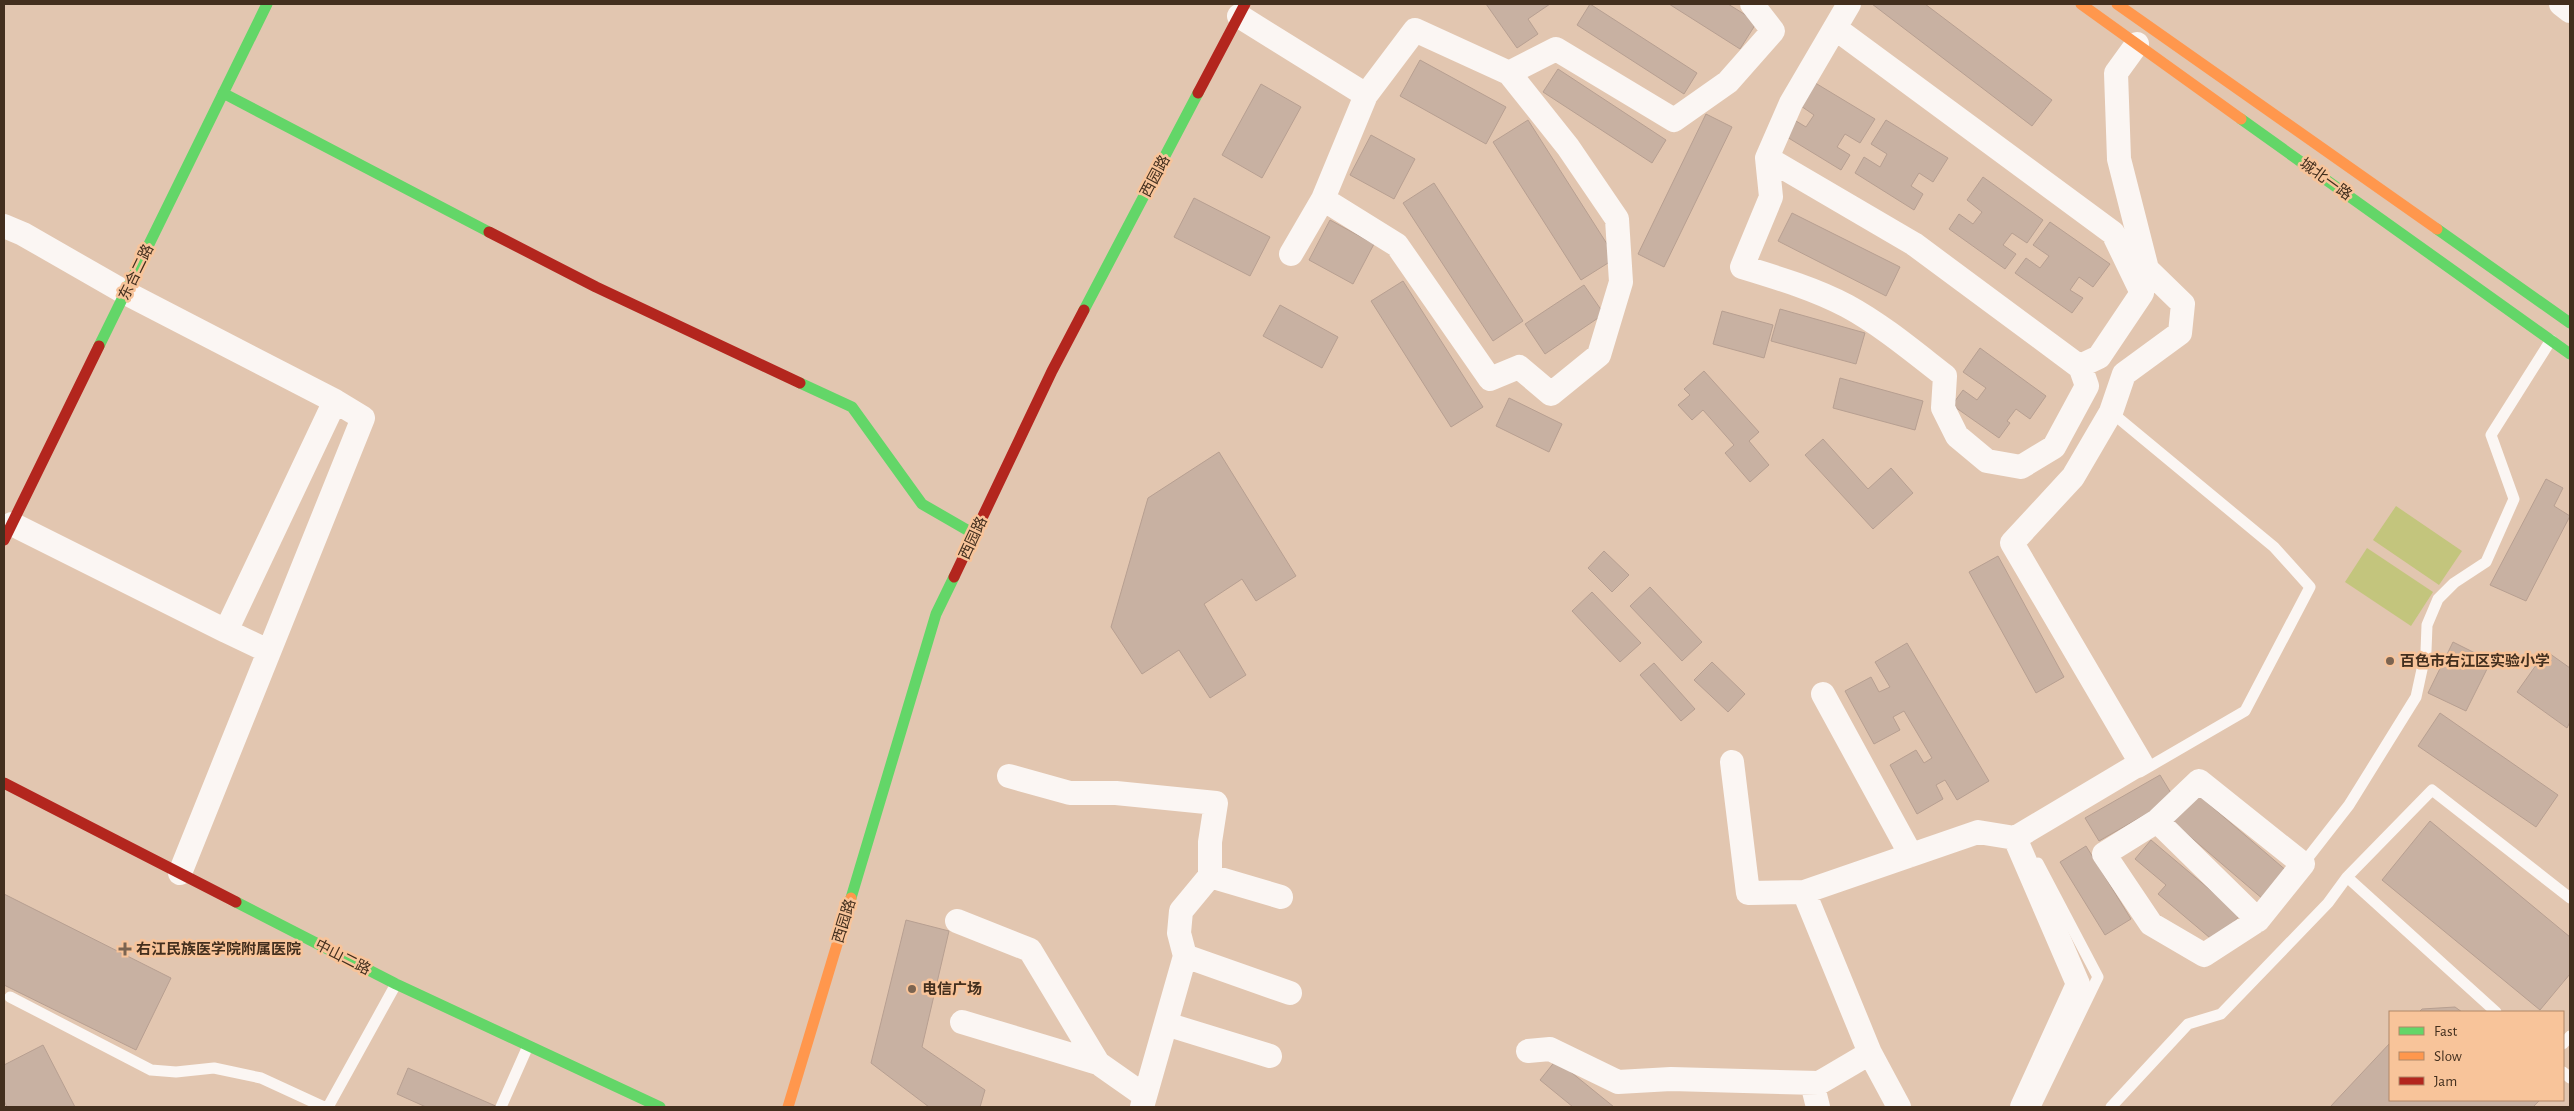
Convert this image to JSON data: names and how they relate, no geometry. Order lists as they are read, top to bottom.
{
  "streets": {
    "street": [
      "西园路",
      "城北一路",
      "东合二路",
      "中山二路"
    ]
  },
  "places": {
    "other": ["百色市右江区实验小学", "电信广场"],
    "health": ["右江民族医学院附属医院"]
  },
  "legend": ["Fast", "Slow", "Jam"]
}
